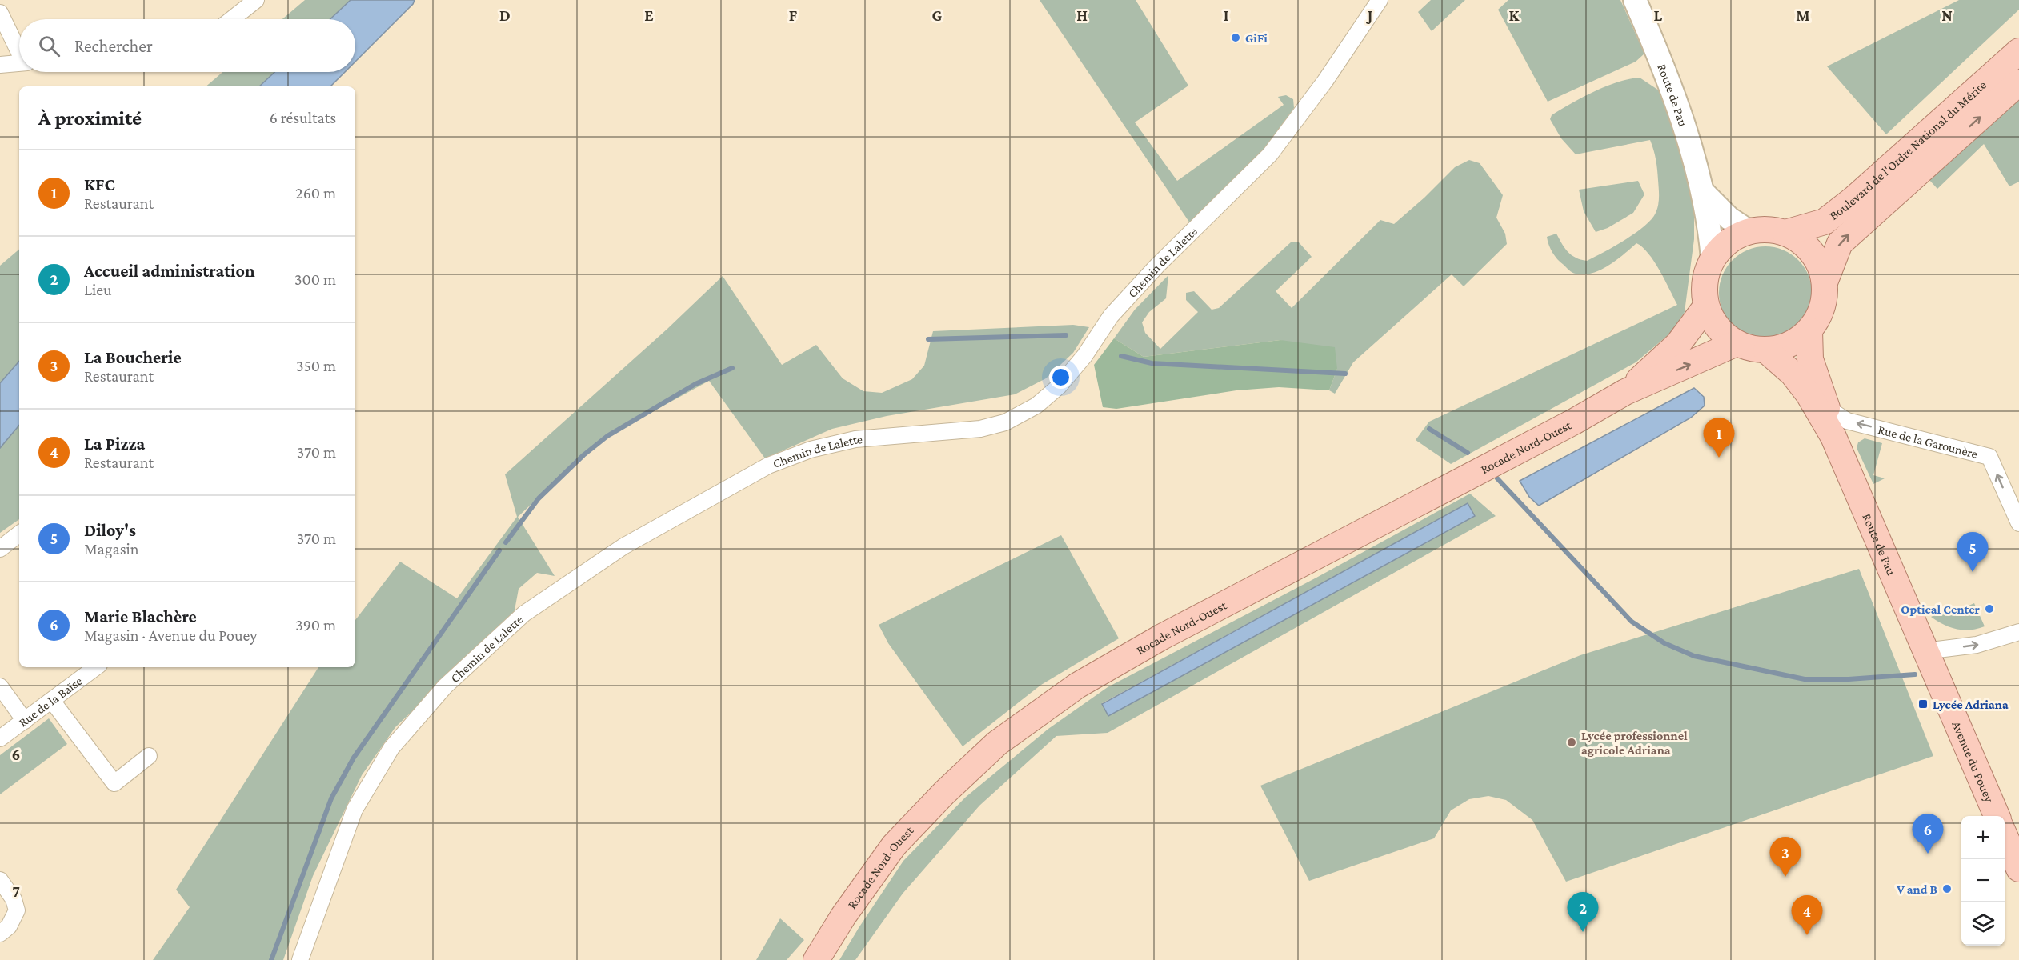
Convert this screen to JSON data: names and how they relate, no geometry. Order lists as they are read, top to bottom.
{
  "streets": {
    "main road": [
      "Route de Pau",
      "Boulevard de l'Ordre National du Mérite",
      "Rocade Nord-Ouest",
      "Avenue du Pouey"
    ],
    "street": ["Chemin de Lalette", "Rue de la Garounère", "Rue de la Baïse"]
  },
  "crossings": [
    ["Route de Pau", "Boulevard de l'Ordre National du Mérite"],
    ["Route de Pau", "Rue de la Garounère"],
    ["Route de Pau", "Rocade Nord-Ouest"],
    ["Route de Pau", "Avenue du Pouey"],
    ["Boulevard de l'Ordre National du Mérite", "Rocade Nord-Ouest"]
  ],
  "one_way": ["Rue de la Garounère"],
  "places": {
    "other": [
      "GiFi",
      "Optical Center",
      "Lycée professionnel agricole Adriana",
      "V and B"
    ],
    "transit": ["Lycée Adriana"]
  },
  "page": {
    "search": "Rechercher",
    "heading": ["À proximité", "6 résultats"],
    "list": [
      {
        "mark": "1",
        "name": "KFC",
        "note": "Restaurant",
        "value": "260 m"
      },
      {
        "mark": "2",
        "name": "Accueil administration",
        "note": "Lieu",
        "value": "300 m"
      },
      {
        "mark": "3",
        "name": "La Boucherie",
        "note": "Restaurant",
        "value": "350 m"
      },
      {
        "mark": "4",
        "name": "La Pizza",
        "note": "Restaurant",
        "value": "370 m"
      },
      {
        "mark": "5",
        "name": "Diloy's",
        "note": "Magasin",
        "value": "370 m"
      },
      {
        "mark": "6",
        "name": "Marie Blachère",
        "note": "Magasin · Avenue du Pouey",
        "value": "390 m"
      }
    ],
    "pins": [
      "1",
      "5",
      "6",
      "3",
      "2",
      "4"
    ],
    "map_buttons": ["+", "−"]
  },
  "grid": {
    "columns": [
      "D",
      "E",
      "F",
      "G",
      "H",
      "I",
      "J",
      "K",
      "L",
      "M",
      "N"
    ],
    "rows": ["6", "7"]
  }
}
